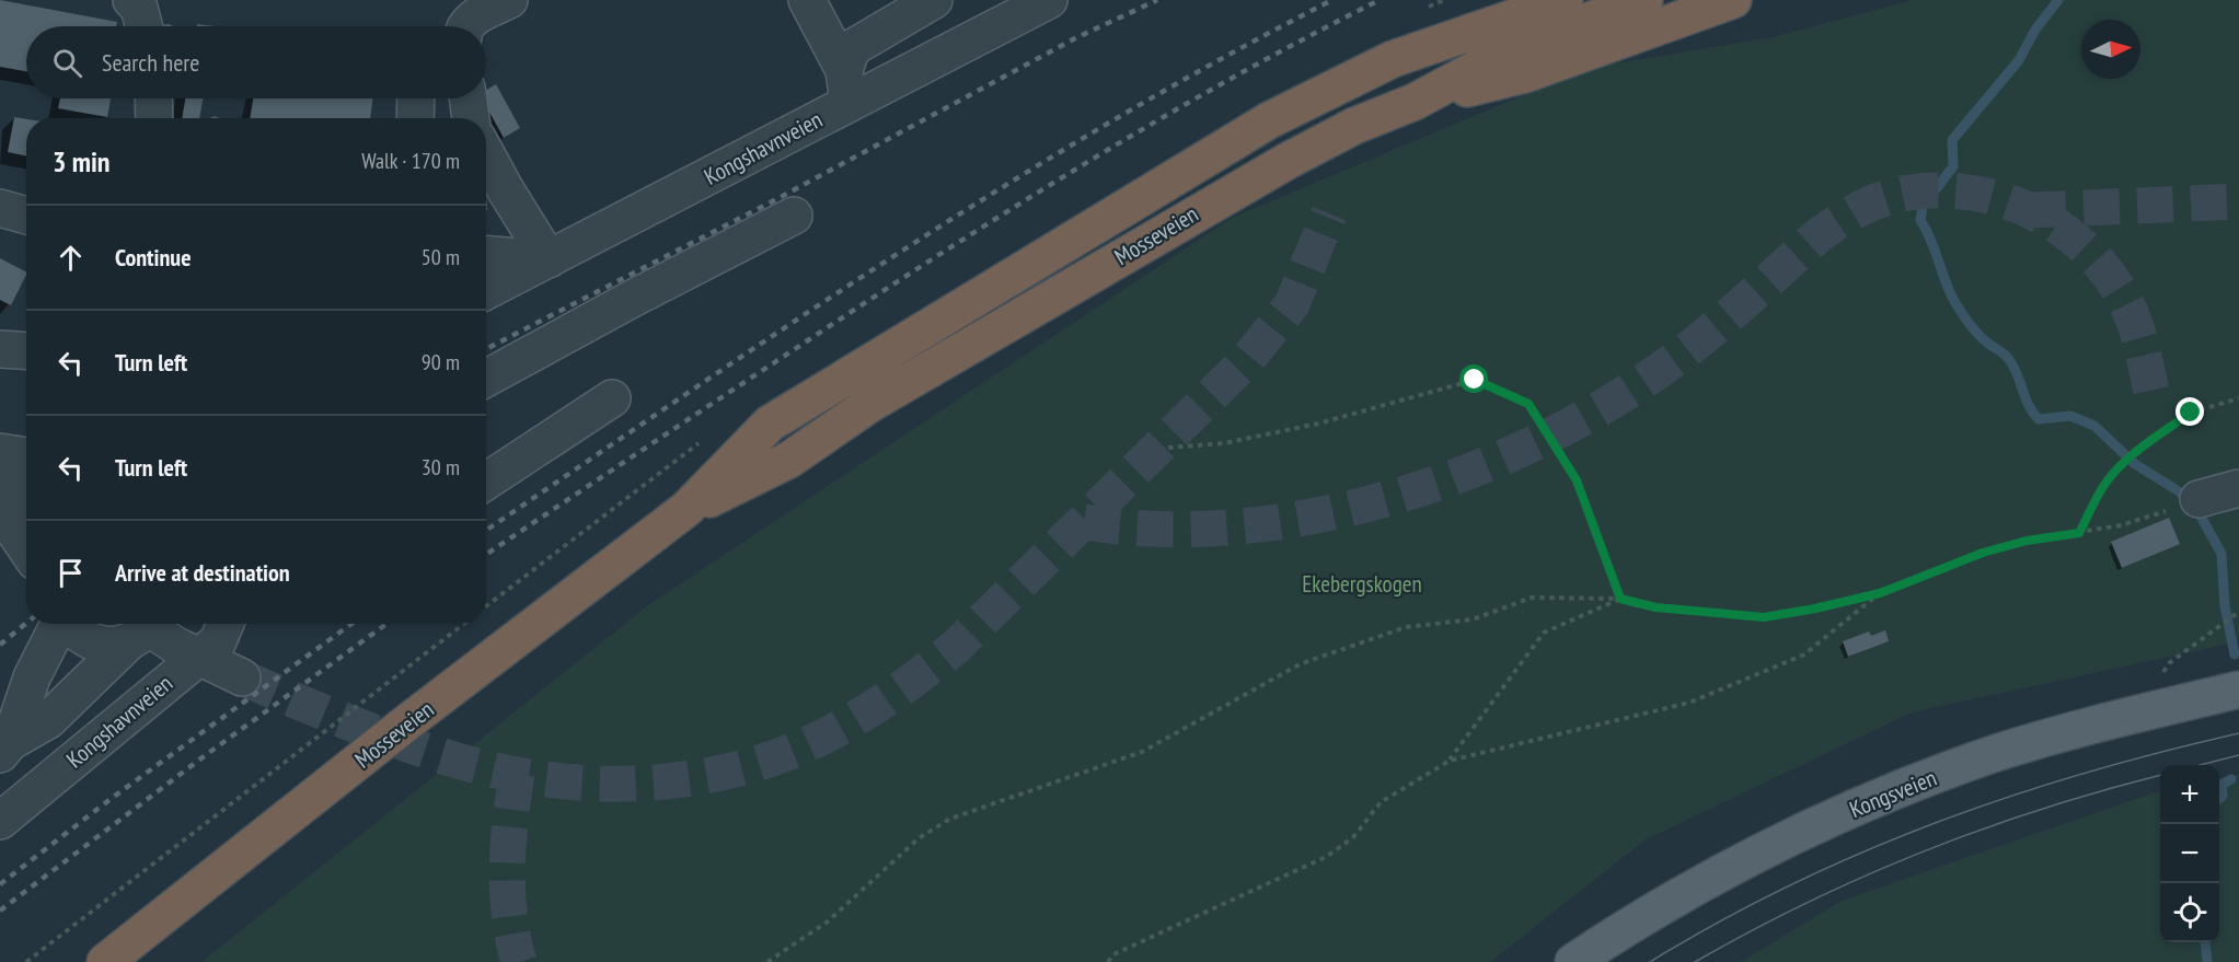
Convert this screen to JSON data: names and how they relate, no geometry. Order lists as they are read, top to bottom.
{
  "streets": {
    "highway": ["Mosseveien"],
    "main road": ["Kongsveien"],
    "lane": ["Kongshavnveien"]
  },
  "parks": ["Ekebergskogen"],
  "north": "right",
  "page": {
    "search": "Search here",
    "heading": ["3 min", "Walk · 170 m"],
    "list": [
      ["Continue", "50 m"],
      ["Turn left", "90 m"],
      ["Turn left", "30 m"],
      "Arrive at destination"
    ],
    "map_buttons": ["+", "−"]
  }
}
